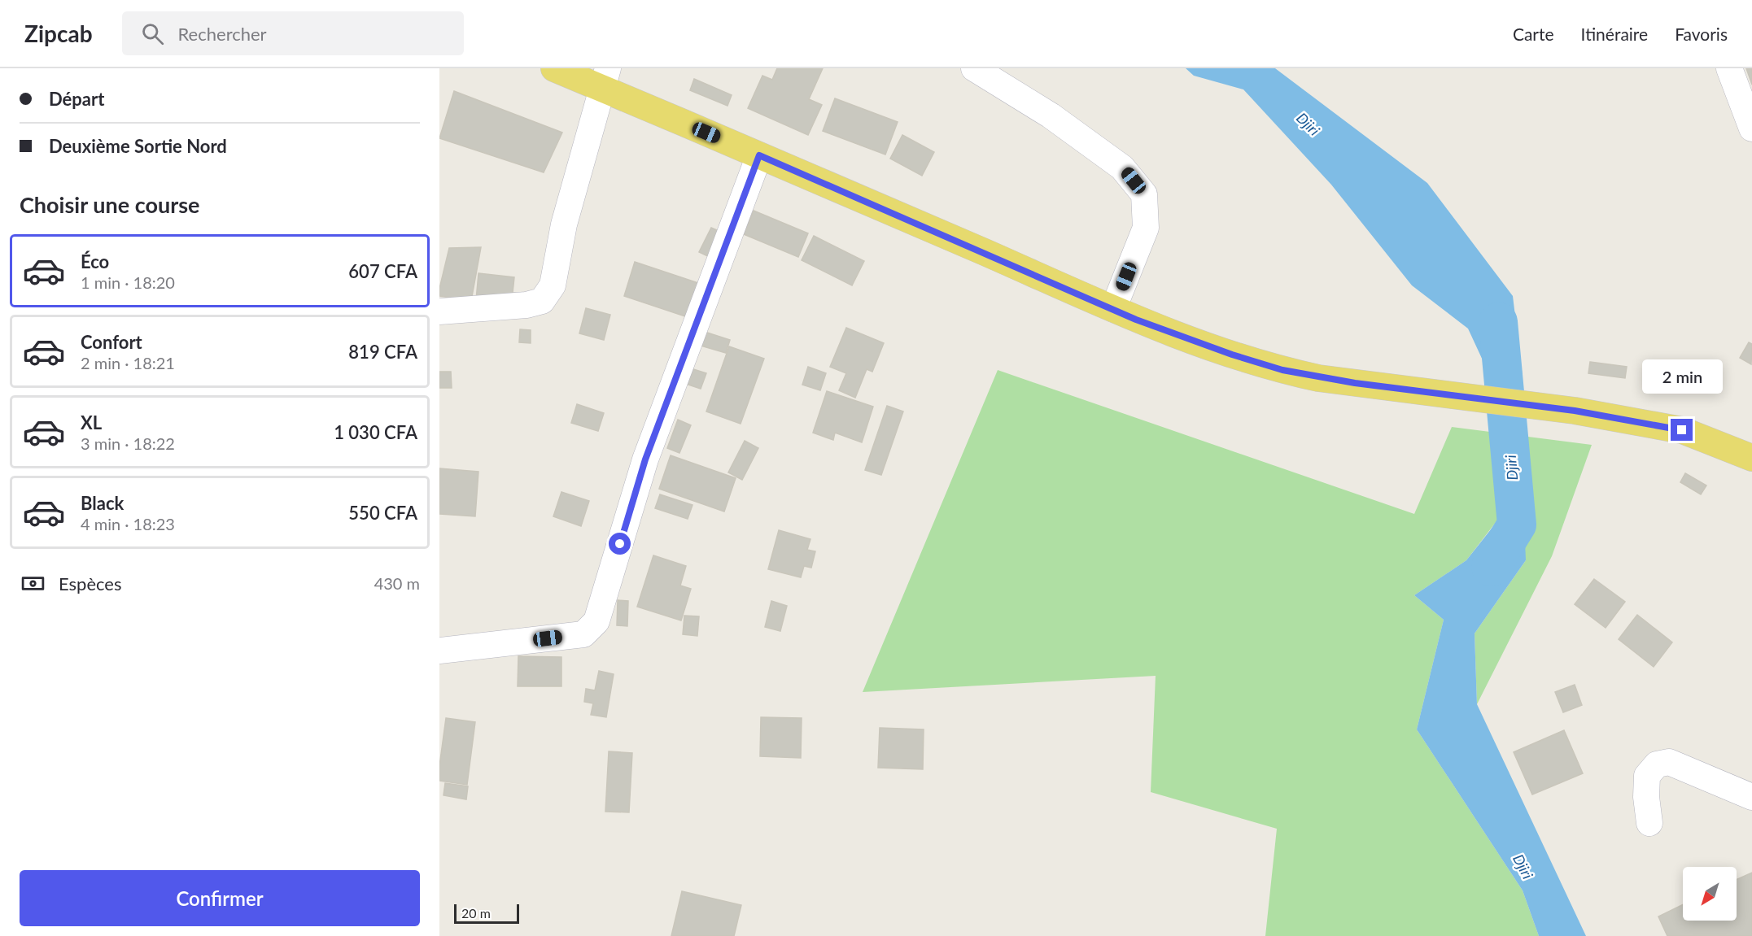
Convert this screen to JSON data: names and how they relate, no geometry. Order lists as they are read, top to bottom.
{
  "water": ["Djiri"],
  "scale_bar": "20 m",
  "north": "bottom left",
  "page": {
    "header": "Zipcab",
    "search": "Rechercher",
    "nav": ["Carte", "Itinéraire", "Favoris"],
    "banner": ["Départ", "Deuxième Sortie Nord"],
    "heading": "Choisir une course",
    "list": [
      {
        "name": "Éco",
        "note": "1 min · 18:20",
        "value": "607 CFA"
      },
      {
        "name": "Confort",
        "note": "2 min · 18:21",
        "value": "819 CFA"
      },
      {
        "name": "XL",
        "note": "3 min · 18:22",
        "value": "1 030 CFA"
      },
      {
        "name": "Black",
        "note": "4 min · 18:23",
        "value": "550 CFA"
      }
    ],
    "bubble": "2 min",
    "pay": ["Espèces", "430 m"],
    "buttons": "Confirmer",
    "scale": "20 m"
  }
}
